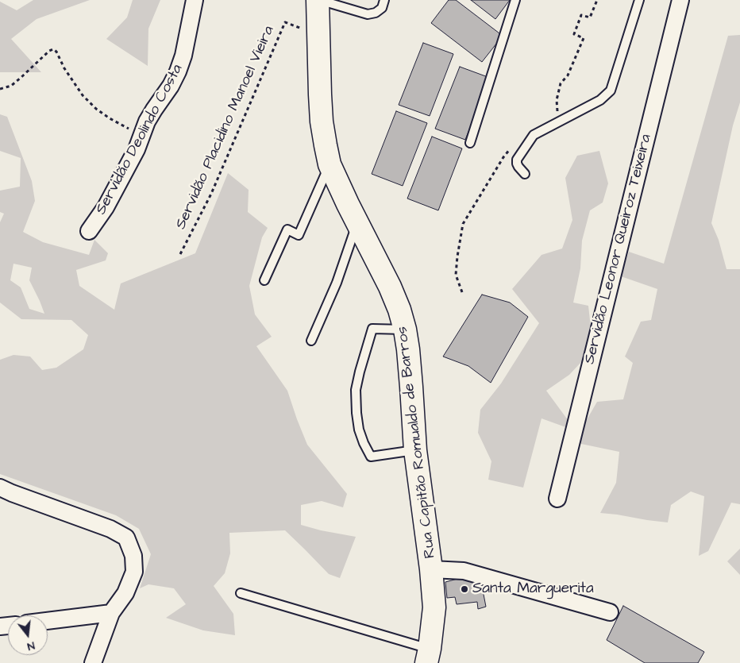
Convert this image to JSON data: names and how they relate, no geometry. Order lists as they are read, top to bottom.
{
  "streets": {
    "main road": ["Rua Capitão Romualdo de Barros"],
    "street": ["Servidão Deolindo Costa", "Servidão Leonor Queiroz Teixeira"],
    "path": ["Servidão Placidino Manoel Vieira"]
  },
  "crossings": [
    ["Servidão Placidino Manoel Vieira", "Rua Capitão Romualdo de Barros"]
  ],
  "places": ["Santa Marguerita"],
  "north": "bottom"
}
